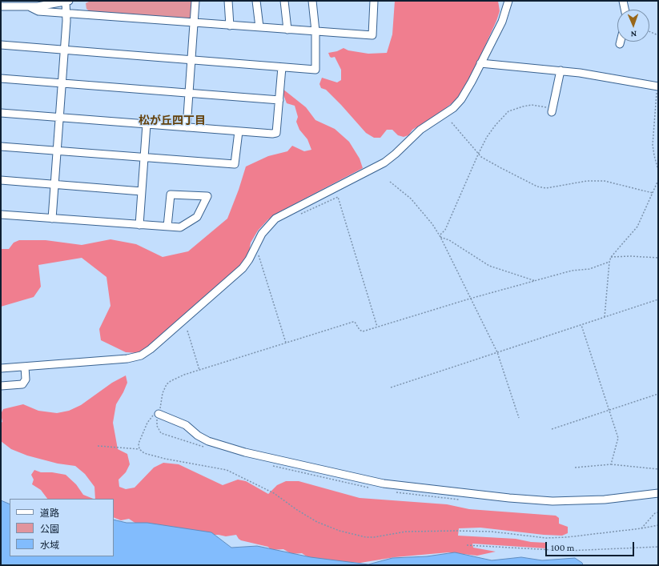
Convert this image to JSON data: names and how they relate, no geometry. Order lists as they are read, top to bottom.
{
  "districts": ["松が丘四丁目"],
  "legend": ["道路", "公園", "水域"],
  "scale_bar": "100 m",
  "north": "bottom"
}
